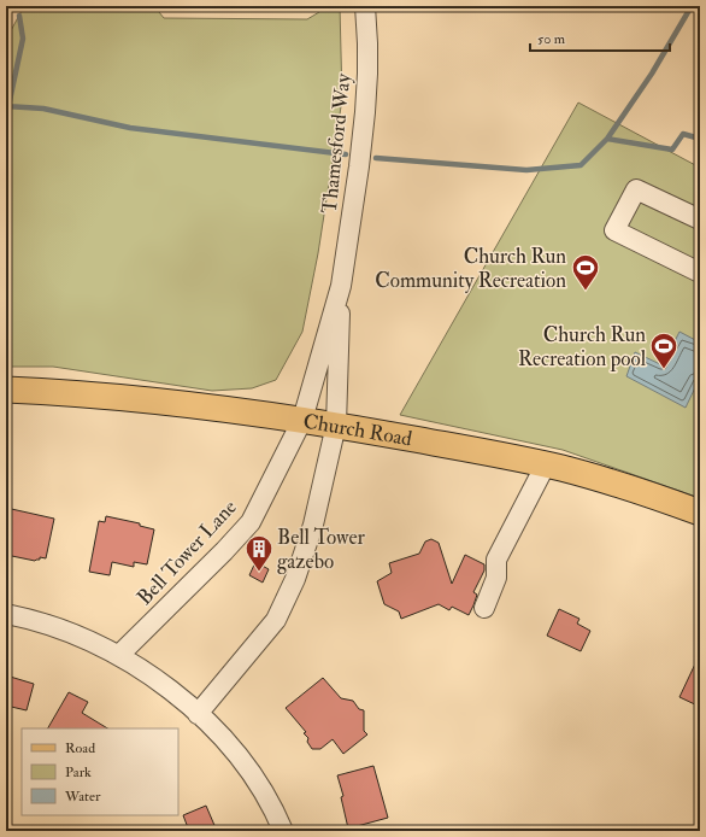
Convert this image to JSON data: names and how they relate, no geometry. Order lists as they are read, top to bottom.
{
  "streets": {
    "main road": ["Church Road"],
    "street": ["Thamesford Way", "Bell Tower Lane"]
  },
  "crossings": [
    ["Thamesford Way", "Church Road"],
    ["Thamesford Way", "Bell Tower Lane"],
    ["Church Road", "Bell Tower Lane"]
  ],
  "places": {
    "sports": ["Church Run Community Recreation", "Church Run Recreation pool"],
    "building": ["Bell Tower gazebo"]
  },
  "legend": ["Road", "Park", "Water"],
  "scale_bar": "50 m"
}
